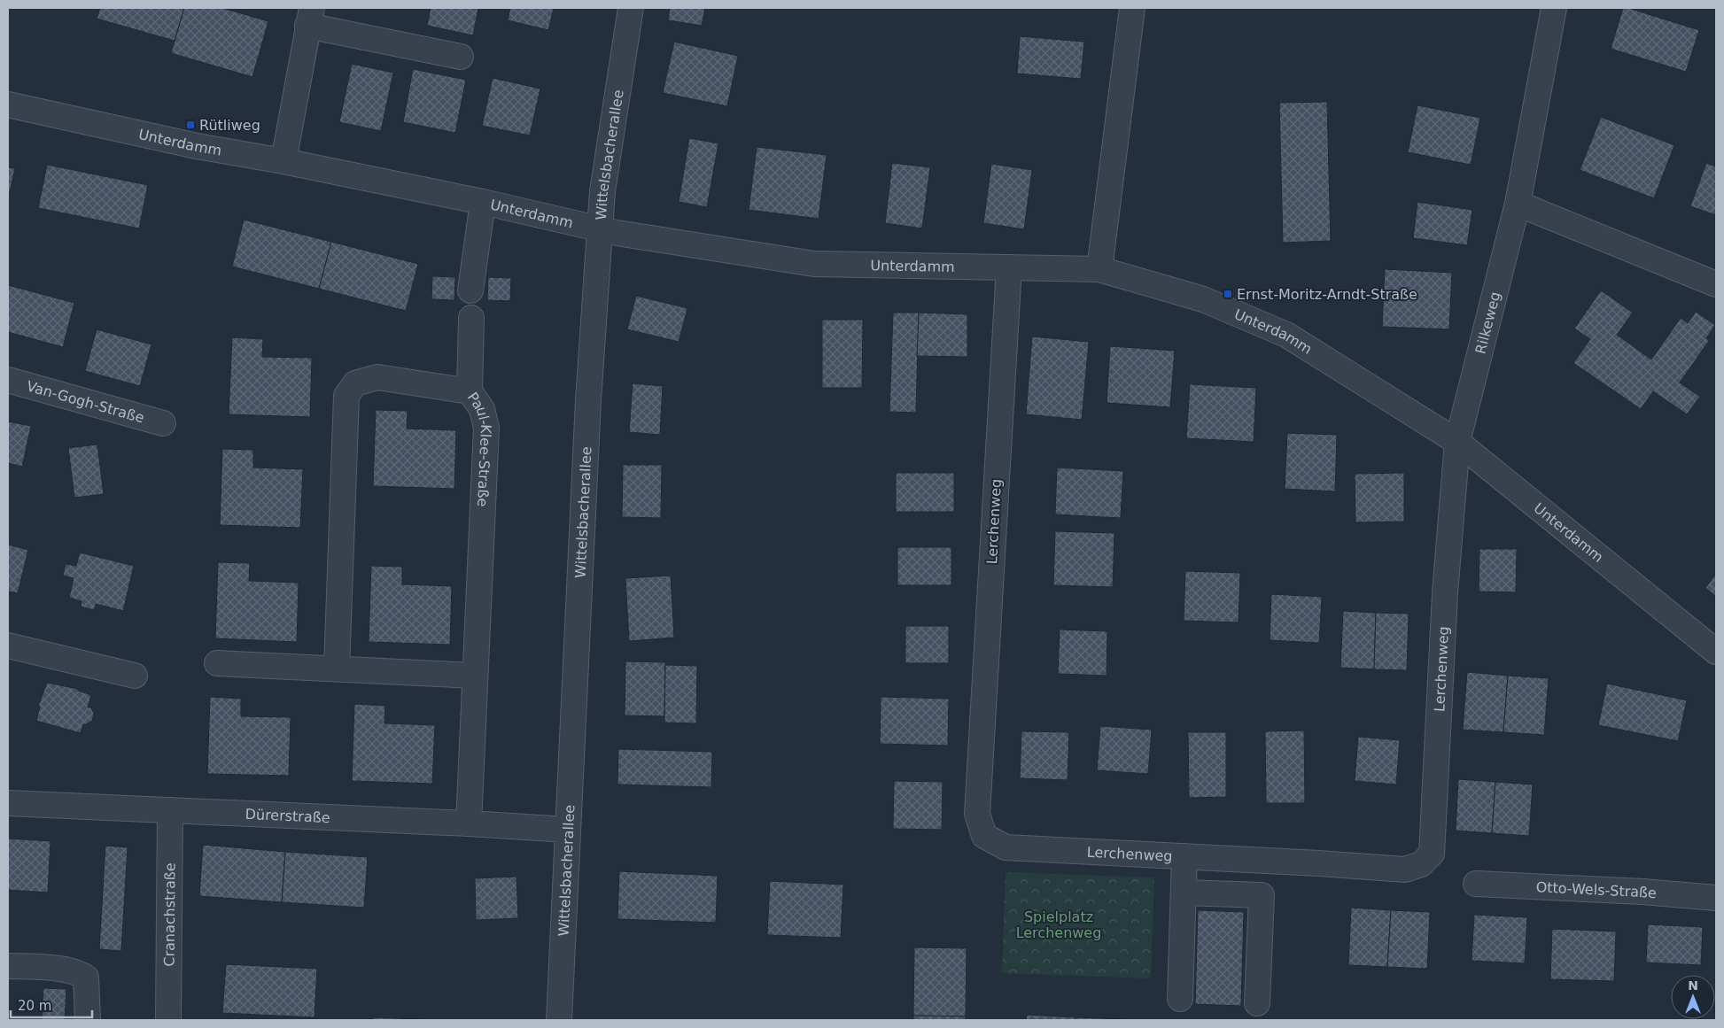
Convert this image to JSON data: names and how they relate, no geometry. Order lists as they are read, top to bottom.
{
  "streets": {
    "street": [
      "Unterdamm",
      "Wittelsbacherallee",
      "Rilkeweg",
      "Van-Gogh-Straße",
      "Paul-Klee-Straße",
      "Lerchenweg",
      "Dürerstraße",
      "Otto-Wels-Straße",
      "Cranachstraße"
    ]
  },
  "crossings": [
    ["Unterdamm", "Wittelsbacherallee"],
    ["Unterdamm", "Rilkeweg"],
    ["Unterdamm", "Lerchenweg"],
    ["Wittelsbacherallee", "Dürerstraße"],
    ["Rilkeweg", "Lerchenweg"],
    ["Paul-Klee-Straße", "Dürerstraße"],
    ["Dürerstraße", "Cranachstraße"]
  ],
  "parks": ["Spielplatz Lerchenweg"],
  "places": {
    "transit": ["Rütliweg", "Ernst-Moritz-Arndt-Straße"]
  },
  "scale_bar": "20 m",
  "north": "top"
}
